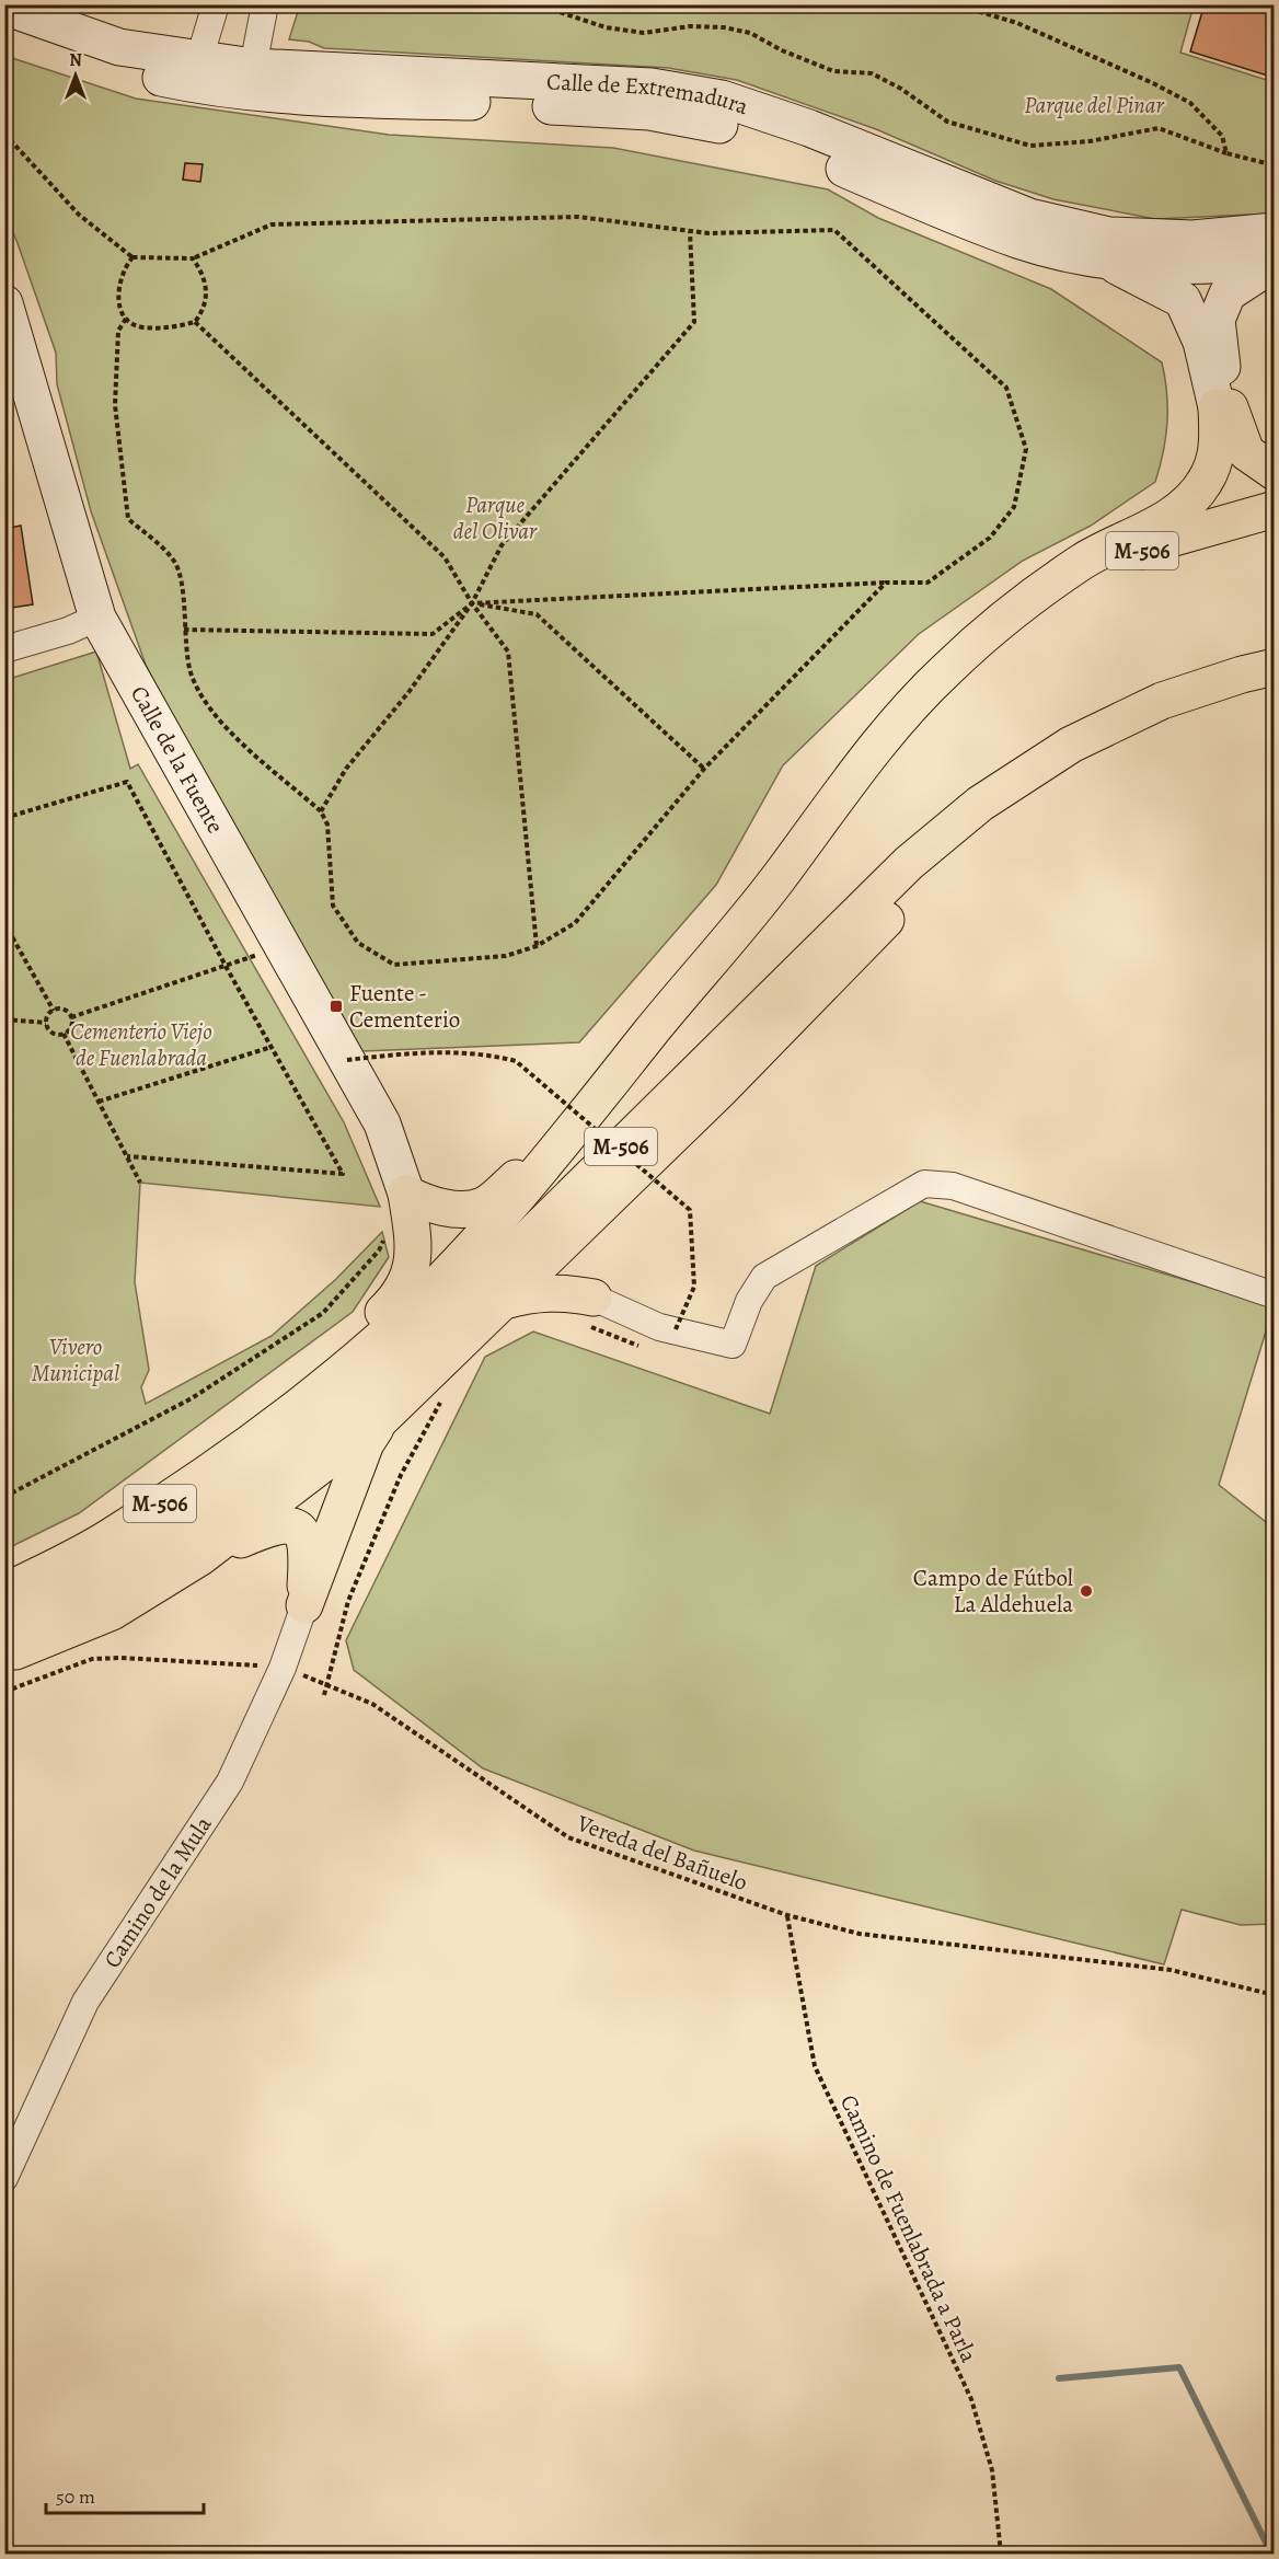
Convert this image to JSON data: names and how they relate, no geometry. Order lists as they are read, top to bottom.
{
  "streets": {
    "highway": ["M-506"],
    "main road": ["Calle de Extremadura", "Calle de la Fuente"],
    "street": ["Camino de la Mula"],
    "path": ["Vereda del Bañuelo", "Camino de Fuenlabrada a Parla"]
  },
  "crossings": [
    ["Vereda del Bañuelo", "Camino de la Mula"],
    ["Vereda del Bañuelo", "Camino de Fuenlabrada a Parla"]
  ],
  "parks": [
    "Parque del Pinar",
    "Parque del Olivar",
    "Cementerio Viejo de Fuenlabrada",
    "Vivero Municipal"
  ],
  "places": {
    "transit": ["Fuente - Cementerio"],
    "other": ["Campo de Fútbol La Aldehuela"]
  },
  "scale_bar": "50 m",
  "north": "top"
}
